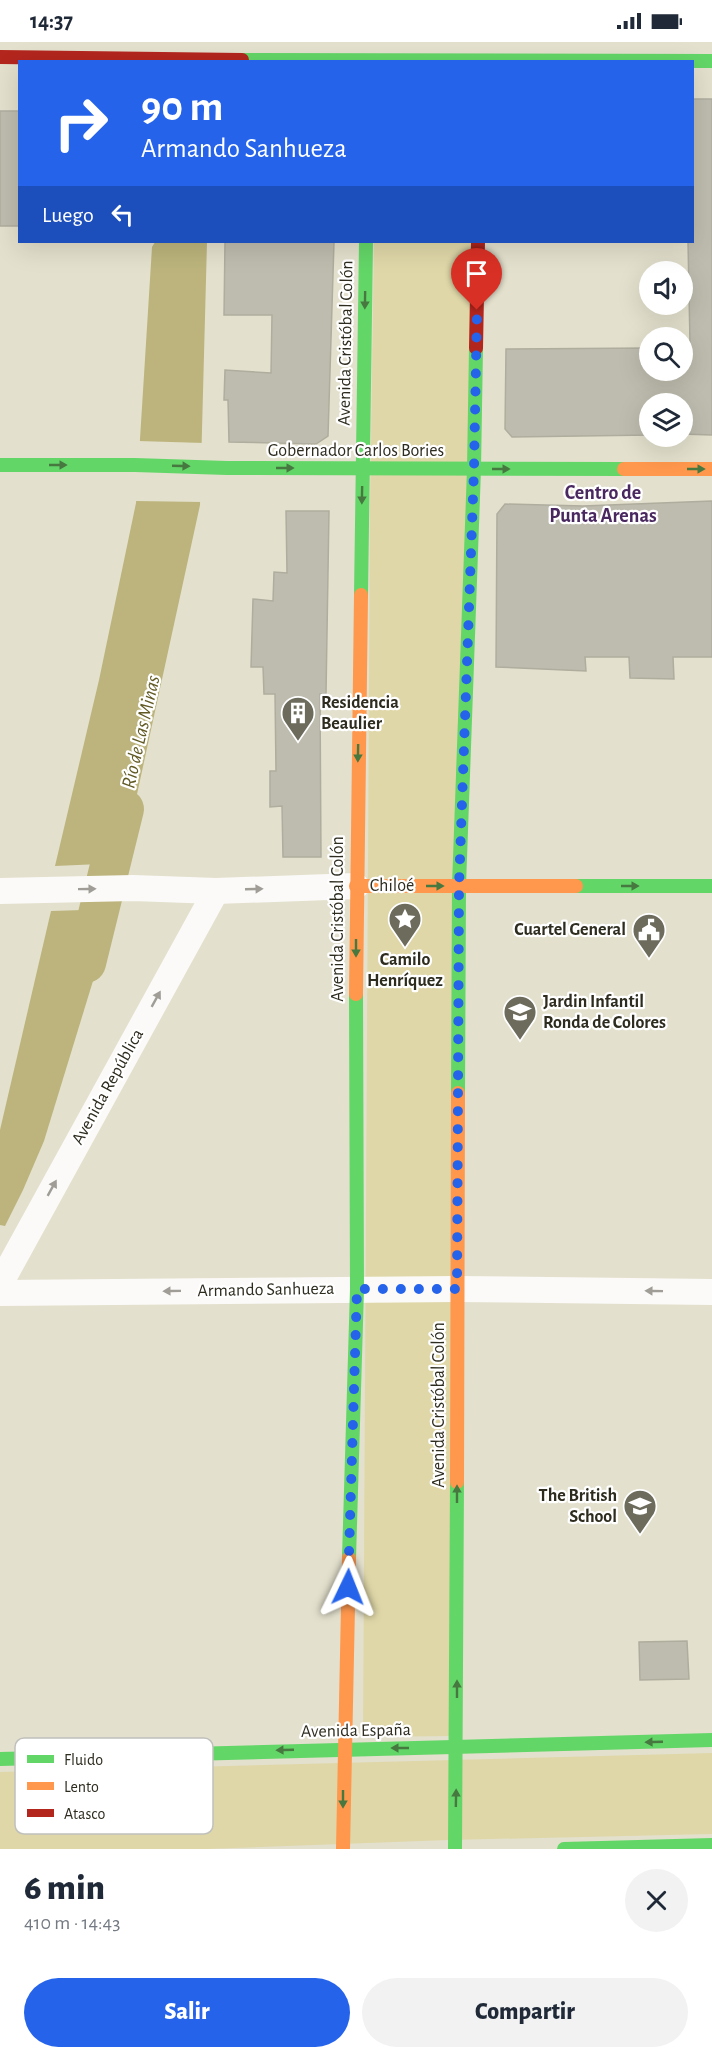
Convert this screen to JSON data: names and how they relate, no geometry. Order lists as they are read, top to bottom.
{
  "streets": {
    "main road": [
      "Avenida Cristóbal Colón",
      "Gobernador Carlos Bories",
      "Chiloé",
      "Avenida España"
    ],
    "street": ["Avenida República", "Armando Sanhueza"]
  },
  "crossings": [
    ["Avenida Cristóbal Colón", "Gobernador Carlos Bories"],
    ["Avenida Cristóbal Colón", "Chiloé"],
    ["Avenida Cristóbal Colón", "Armando Sanhueza"],
    ["Avenida Cristóbal Colón", "Avenida España"],
    ["Chiloé", "Avenida República"]
  ],
  "one_way": [
    "Gobernador Carlos Bories",
    "Chiloé",
    "Avenida República",
    "Armando Sanhueza",
    "Avenida España"
  ],
  "districts": ["Centro de Punta Arenas"],
  "water": ["Río de Las Minas"],
  "places": {
    "building": ["Residencia Beaulier"],
    "place": ["Camilo Henríquez"],
    "public building": ["Cuartel General"],
    "school or university": ["Jardin Infantil Ronda de Colores", "The British School"]
  },
  "legend": ["Fluido", "Lento", "Atasco"],
  "page": {
    "status": "14:37",
    "turn": ["90 m", "Armando Sanhueza"],
    "then": "Luego",
    "heading": ["6 min", "410 m · 14:43"],
    "buttons": ["Salir", "Compartir"]
  }
}
